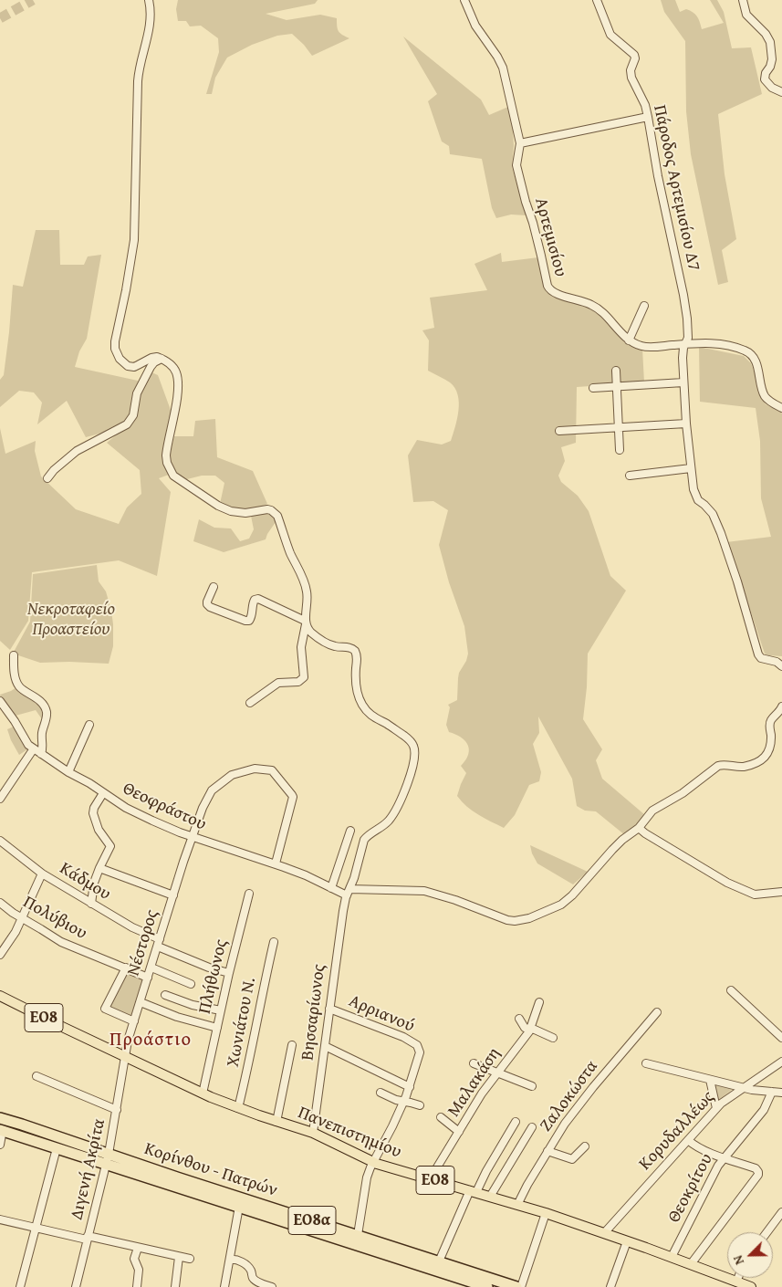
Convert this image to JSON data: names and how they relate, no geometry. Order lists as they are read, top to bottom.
{
  "streets": {
    "highway": ["Κορίνθου - Πατρών", "ΕΟ8α"],
    "main road": ["ΕΟ8", "Πανεπιστημίου"],
    "street": [
      "Πάροδος Αρτεμισίου Δ7",
      "Αρτεμισίου",
      "Θεοφράστου",
      "Κάδμου",
      "Πολύβιου",
      "Νέστορος",
      "Πλήθωνος",
      "Βησσαρίωνος",
      "Αρριανού",
      "Χωνιάτου Ν.",
      "Μαλακάση",
      "Ζαλοκώστα",
      "Κορυδαλλέως",
      "Διγενή Ακρίτα",
      "Θεοκρίτου"
    ]
  },
  "crossings": [
    ["Πάροδος Αρτεμισίου Δ7", "Αρτεμισίου"],
    ["Θεοφράστου", "Νέστορος"],
    ["Θεοφράστου", "Βησσαρίωνος"],
    ["Κάδμου", "Νέστορος"],
    ["Κάδμου", "Πλήθωνος"],
    ["Πολύβιου", "Νέστορος"],
    ["Νέστορος", "Πανεπιστημίου"],
    ["Νέστορος", "Διγενή Ακρίτα"],
    ["Πλήθωνος", "Πανεπιστημίου"],
    ["Βησσαρίωνος", "Αρριανού"],
    ["Βησσαρίωνος", "Πανεπιστημίου"],
    ["Χωνιάτου Ν.", "Πανεπιστημίου"],
    ["Μαλακάση", "Πανεπιστημίου"],
    ["Ζαλοκώστα", "Πανεπιστημίου"],
    ["Κορυδαλλέως", "Πανεπιστημίου"],
    ["Πανεπιστημίου", "Διγενή Ακρίτα"],
    ["Πανεπιστημίου", "Θεοκρίτου"],
    ["Διγενή Ακρίτα", "Κορίνθου - Πατρών"]
  ],
  "districts": ["Προάστιο"],
  "parks": ["Νεκροταφείο Προαστείου"],
  "north": "bottom left"
}
